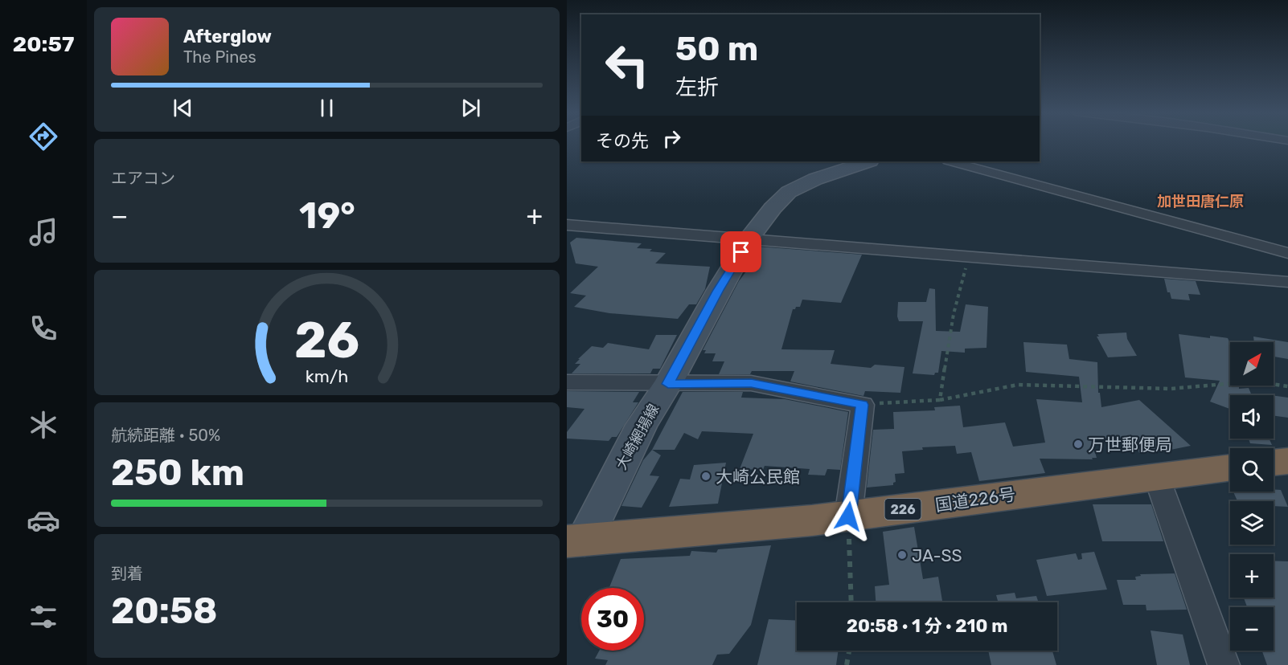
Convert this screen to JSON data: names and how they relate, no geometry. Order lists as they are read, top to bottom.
{
  "streets": {
    "highway": ["国道226号", "226"],
    "street": ["大崎網揚線"]
  },
  "crossings": [
    ["大崎網揚線", "国道226号"]
  ],
  "districts": ["加世田唐仁原"],
  "places": ["万世郵便局", "大崎公民館", "JA-SS"],
  "north": "top right",
  "page": {
    "tabs": "20:57",
    "turn": ["50 m", "左折"],
    "song": ["Afterglow", "The Pines"],
    "then": "その先",
    "tile": [
      "エアコン",
      ["航続距離 · 50%", "250 km"],
      ["到着", "20:58"]
    ],
    "heat": ["−", "19°", "+"],
    "map_buttons": ["+", "−"],
    "limit": "30",
    "trip": "20:58 · 1 分 · 210 m",
    "gauge": ["26", "km/h"]
  }
}
